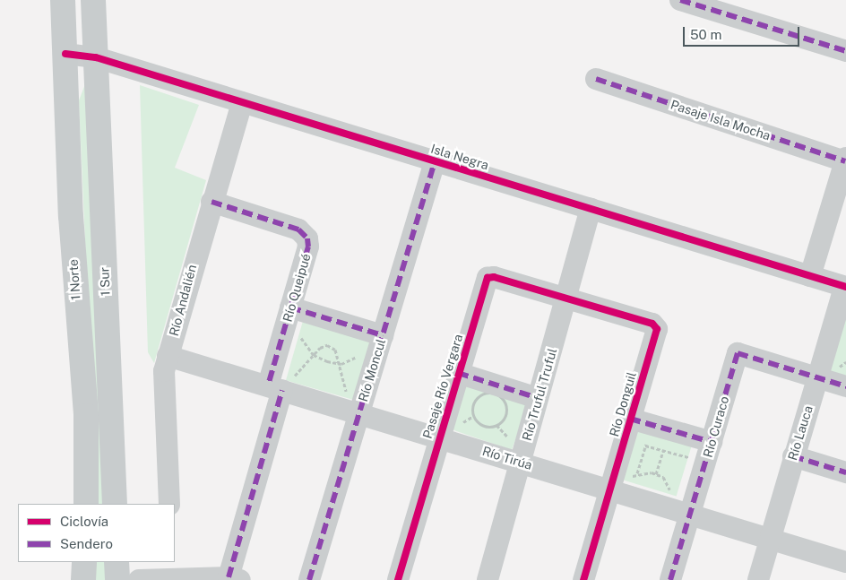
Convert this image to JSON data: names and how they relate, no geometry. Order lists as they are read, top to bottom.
{
  "streets": {
    "main road": ["1 Norte", "1 Sur"],
    "street": [
      "Pasaje Isla Mocha",
      "Isla Negra",
      "Río Queipué",
      "Río Andalién",
      "Río Moncul",
      "Pasaje Río Vergara",
      "Río Truful Truful",
      "Río Donguil",
      "Río Curaco",
      "Río Lauca",
      "Río Tirúa"
    ]
  },
  "crossings": [
    ["Isla Negra", "1 Norte"],
    ["Isla Negra", "1 Sur"],
    ["Isla Negra", "Río Andalién"],
    ["Isla Negra", "Río Moncul"],
    ["Isla Negra", "Río Truful Truful"],
    ["Isla Negra", "Río Lauca"],
    ["Río Queipué", "Río Andalién"],
    ["Río Queipué", "Río Tirúa"],
    ["Río Andalién", "Río Tirúa"],
    ["Río Moncul", "Río Tirúa"],
    ["Pasaje Río Vergara", "Río Truful Truful"],
    ["Pasaje Río Vergara", "Río Donguil"],
    ["Pasaje Río Vergara", "Río Tirúa"],
    ["Río Truful Truful", "Río Donguil"],
    ["Río Truful Truful", "Río Tirúa"],
    ["Río Donguil", "Río Tirúa"],
    ["Río Curaco", "Río Lauca"],
    ["Río Curaco", "Río Tirúa"],
    ["Río Lauca", "Río Tirúa"]
  ],
  "legend": ["Ciclovía", "Sendero"],
  "scale_bar": "50 m"
}
